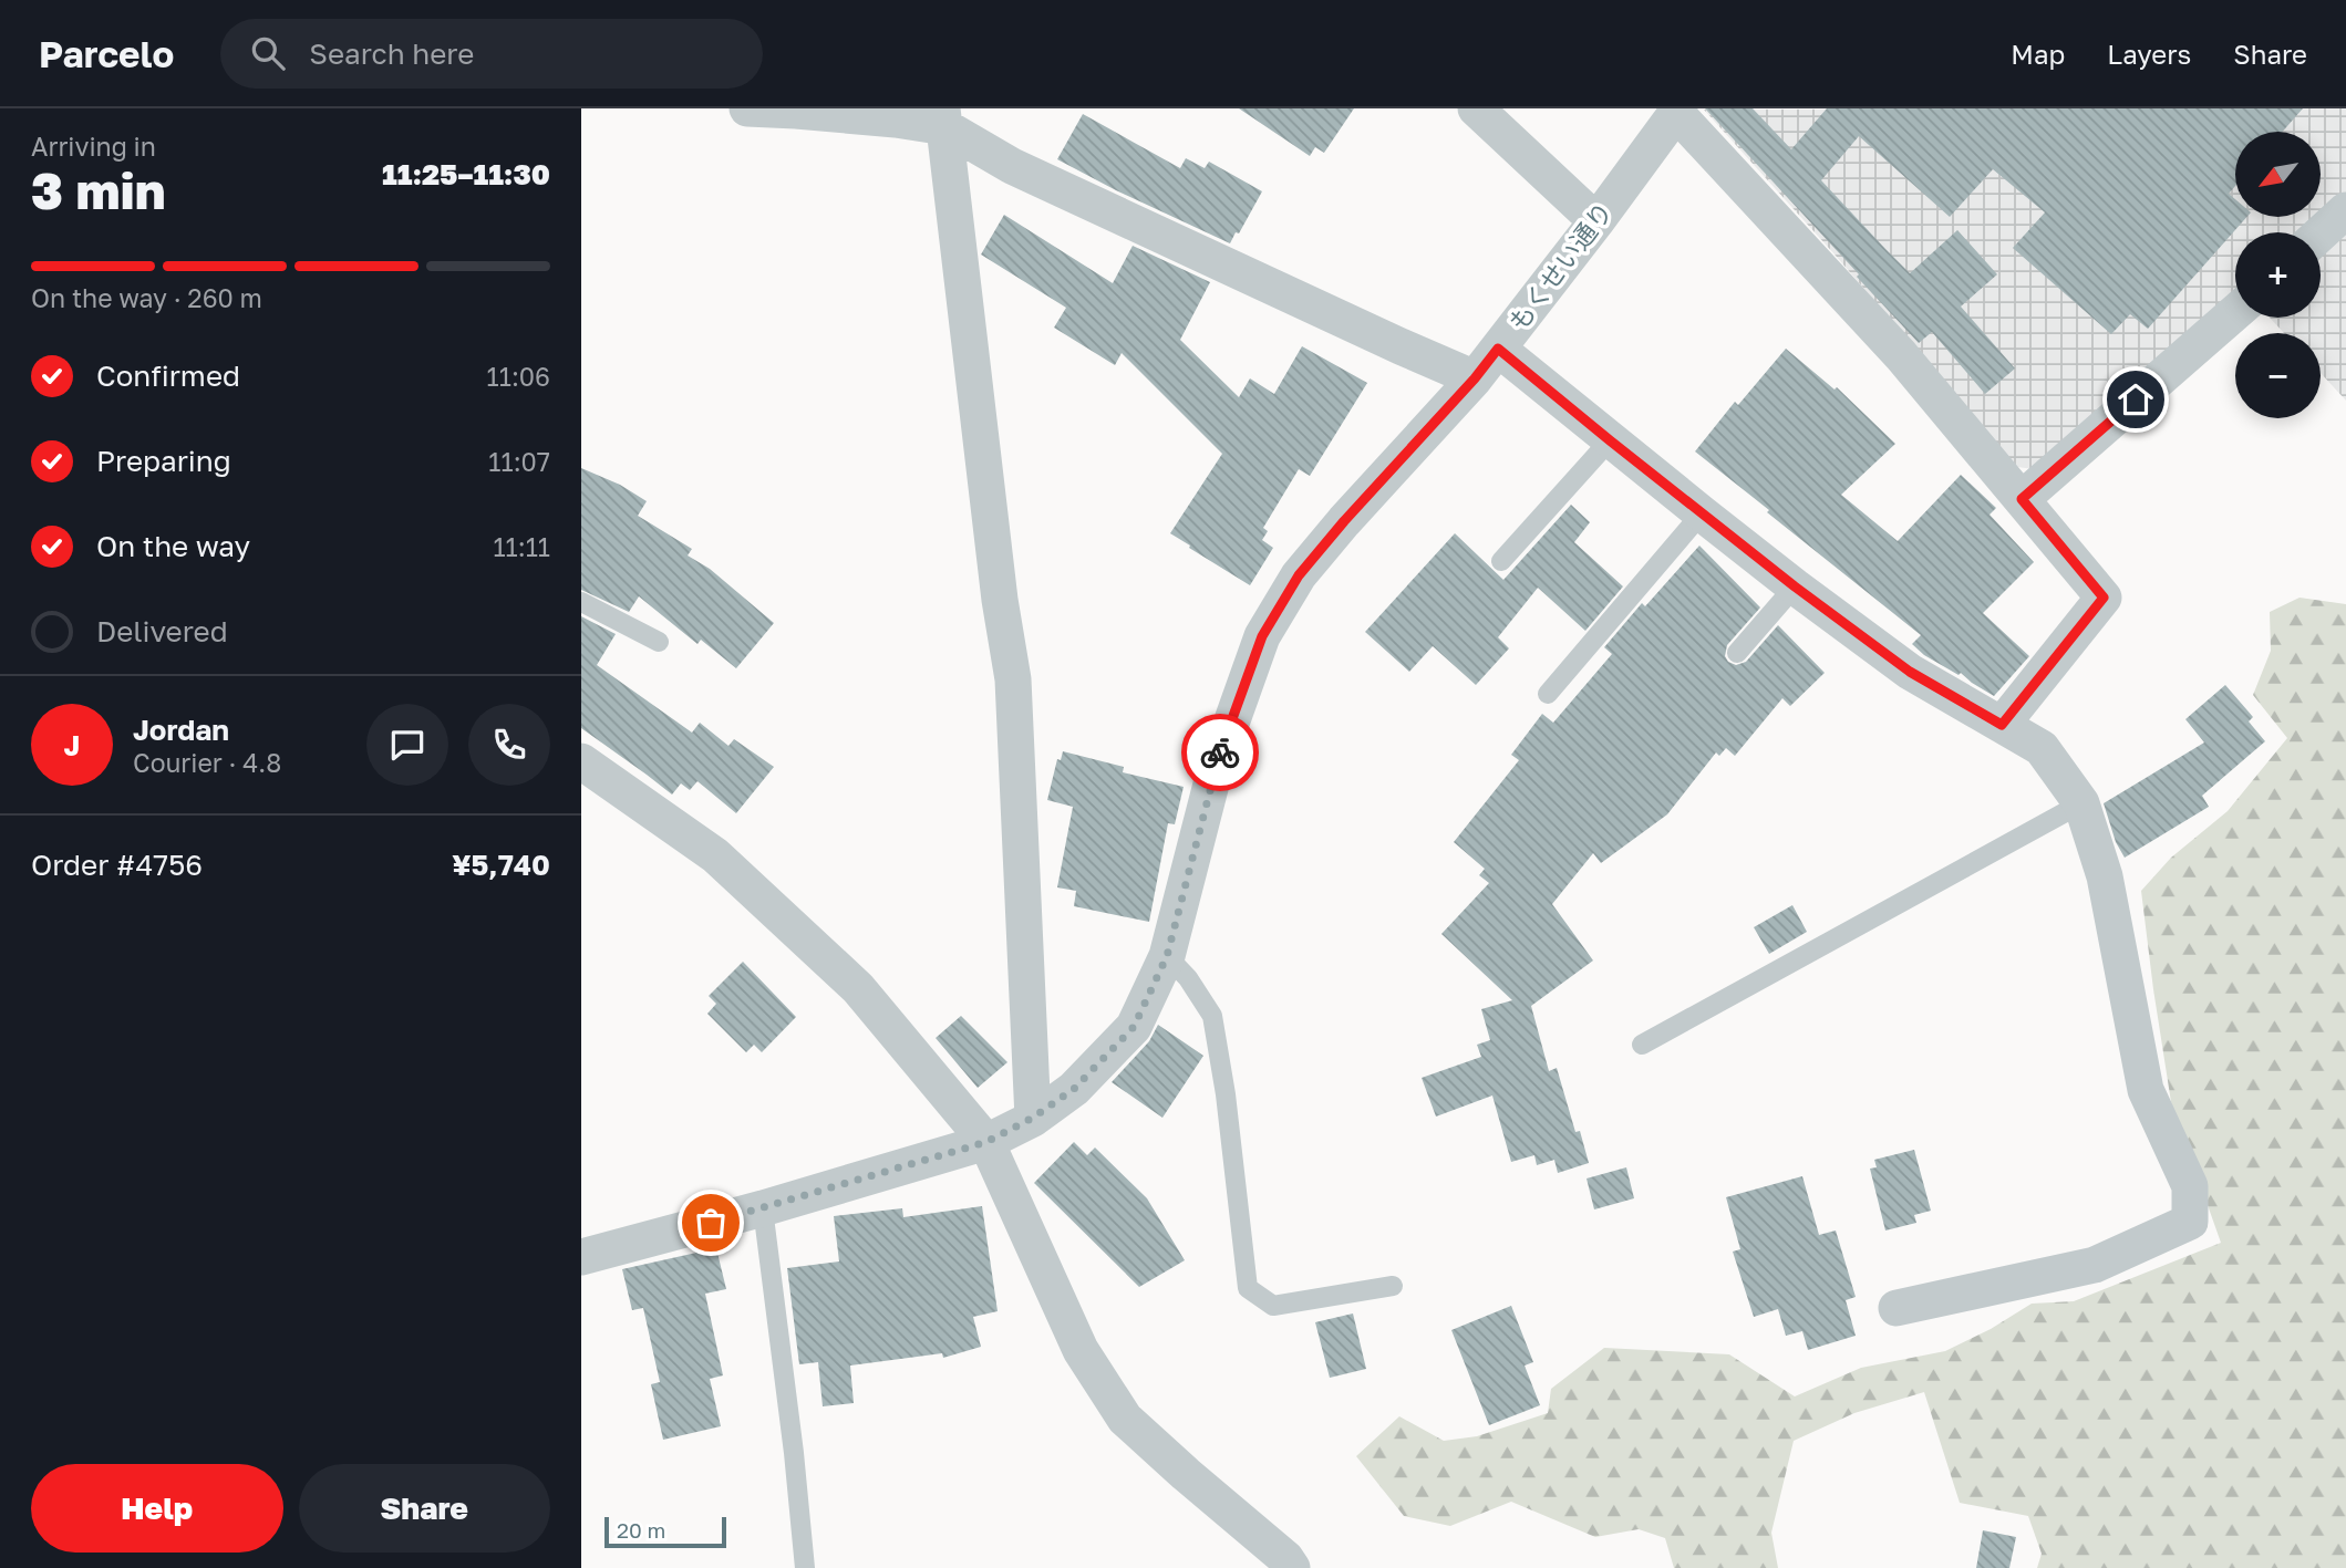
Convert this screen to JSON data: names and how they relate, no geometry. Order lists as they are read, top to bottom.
{
  "streets": {
    "street": ["もくせい通り"]
  },
  "scale_bar": "20 m",
  "north": "bottom left",
  "page": {
    "header": "Parcelo",
    "search": "Search here",
    "nav": ["Map", "Layers", "Share"],
    "heading": ["3 min", "Arriving in", "11:25–11:30"],
    "panel": [
      "Jordan",
      "Courier · 4.8",
      "Order #4756",
      "¥5,740"
    ],
    "map_buttons": ["+", "−"],
    "bar": "On the way · 260 m",
    "list": [
      ["Confirmed", "11:06"],
      ["Preparing", "11:07"],
      ["On the way", "11:11"],
      "Delivered"
    ],
    "round": "J",
    "buttons": ["Help", "Share"],
    "scale": "20 m"
  }
}
